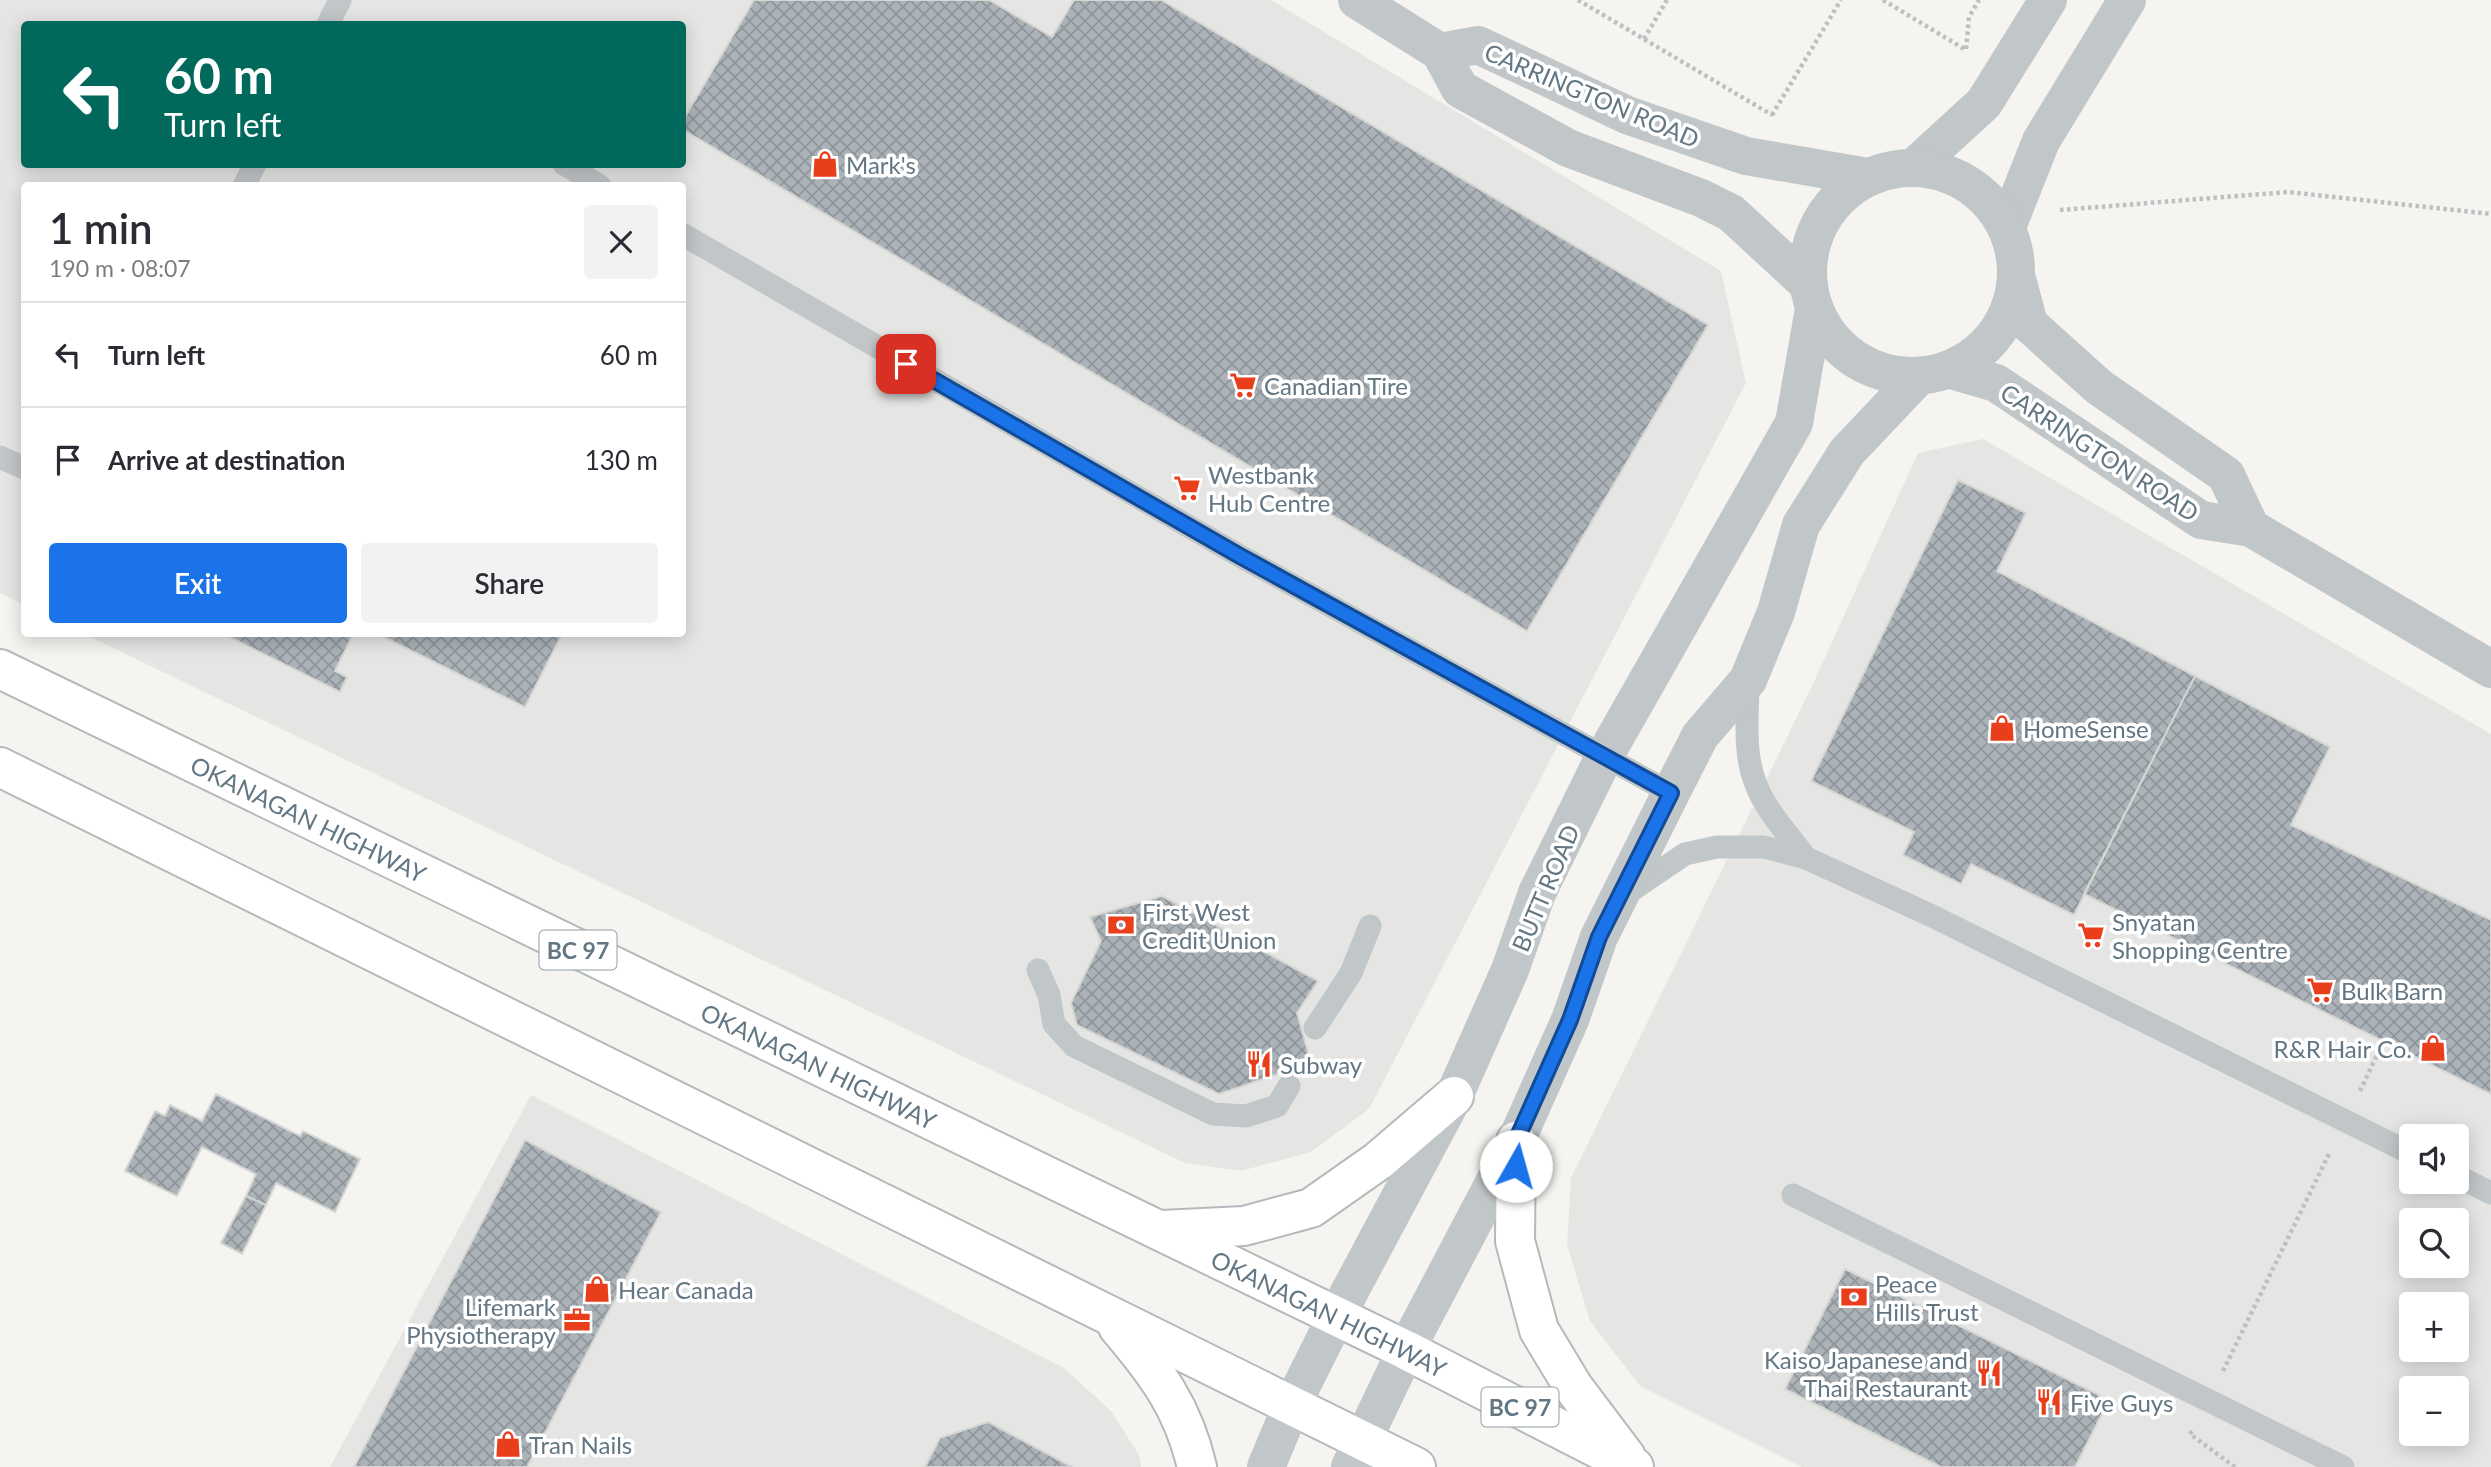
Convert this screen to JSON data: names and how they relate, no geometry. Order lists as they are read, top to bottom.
{
  "streets": {
    "highway": ["OKANAGAN HIGHWAY", "BC 97"],
    "street": ["CARRINGTON ROAD", "BUTT ROAD"]
  },
  "crossings": [
    ["CARRINGTON ROAD", "BUTT ROAD"],
    ["OKANAGAN HIGHWAY", "BUTT ROAD"]
  ],
  "places": {
    "shop": [
      "Mark's",
      "HomeSense",
      "R&R Hair Co.",
      "Hear Canada",
      "Tran Nails"
    ],
    "supermarket": [
      "Canadian Tire",
      "Westbank Hub Centre",
      "Snyatan Shopping Centre",
      "Bulk Barn"
    ],
    "bank": ["First West Credit Union", "Peace Hills Trust"],
    "restaurant": ["Subway", "Kaiso Japanese and Thai Restaurant", "Five Guys"],
    "office": ["Lifemark Physiotherapy"]
  },
  "page": {
    "turn": ["60 m", "Turn left"],
    "heading": ["1 min", "190 m · 08:07"],
    "list": [
      {
        "name": "Turn left",
        "value": "60 m"
      },
      {
        "name": "Arrive at destination",
        "value": "130 m"
      }
    ],
    "buttons": ["Exit", "Share"],
    "map_buttons": ["+", "−"]
  }
}
